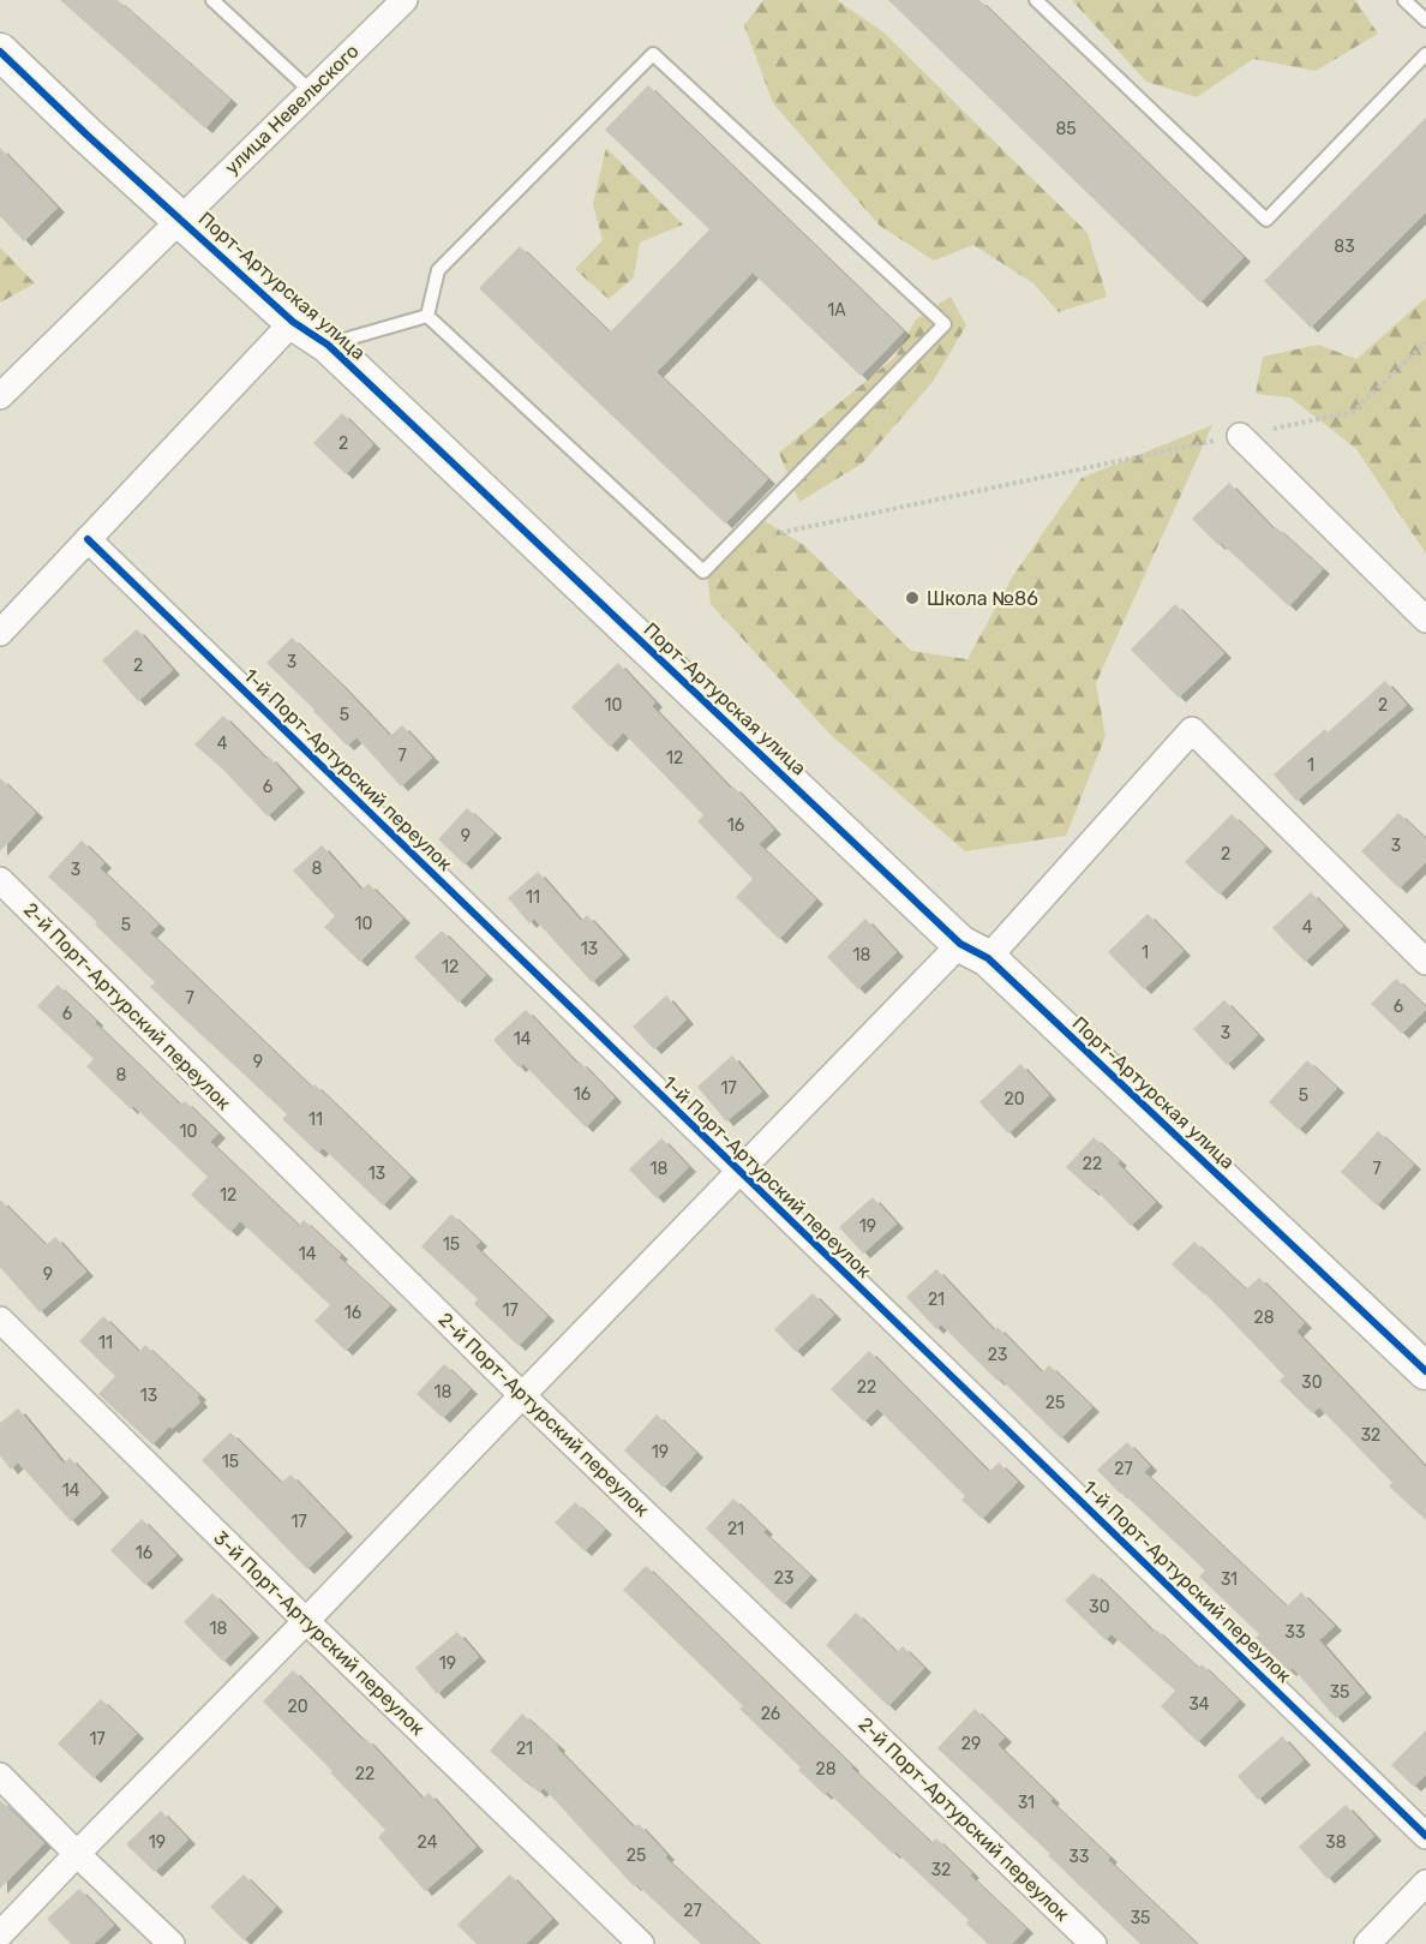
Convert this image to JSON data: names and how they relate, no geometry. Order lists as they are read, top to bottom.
{
  "streets": {
    "street": [
      "улица Невельского",
      "Порт-Артурская улица",
      "1-й Порт-Артурский переулок",
      "2-й Порт-Артурский переулок",
      "3-й Порт-Артурский переулок"
    ]
  },
  "crossings": [
    ["улица Невельского", "Порт-Артурская улица"]
  ],
  "places": ["Школа №86"],
  "house_numbers": [
    "85",
    "83",
    "1А",
    "2",
    "3",
    "2",
    "10",
    "2",
    "5",
    "4",
    "7",
    "12",
    "1",
    "6",
    "16",
    "9",
    "3",
    "2",
    "8",
    "3",
    "11",
    "10",
    "5",
    "4",
    "13",
    "1",
    "18",
    "12",
    "7",
    "6",
    "6",
    "3",
    "14",
    "9",
    "8",
    "17",
    "16",
    "5",
    "20",
    "11",
    "10",
    "22",
    "18",
    "7",
    "13",
    "12",
    "19",
    "15",
    "14",
    "9",
    "21",
    "17",
    "16",
    "28",
    "11",
    "23",
    "30",
    "22",
    "18",
    "13",
    "25",
    "32",
    "19",
    "15",
    "27",
    "14",
    "17",
    "21",
    "16",
    "23",
    "31",
    "30",
    "18",
    "33",
    "19",
    "35",
    "34",
    "20",
    "26",
    "17",
    "29",
    "21",
    "28",
    "22",
    "31",
    "19",
    "24",
    "38",
    "25",
    "33",
    "32",
    "27",
    "35"
  ]
}
